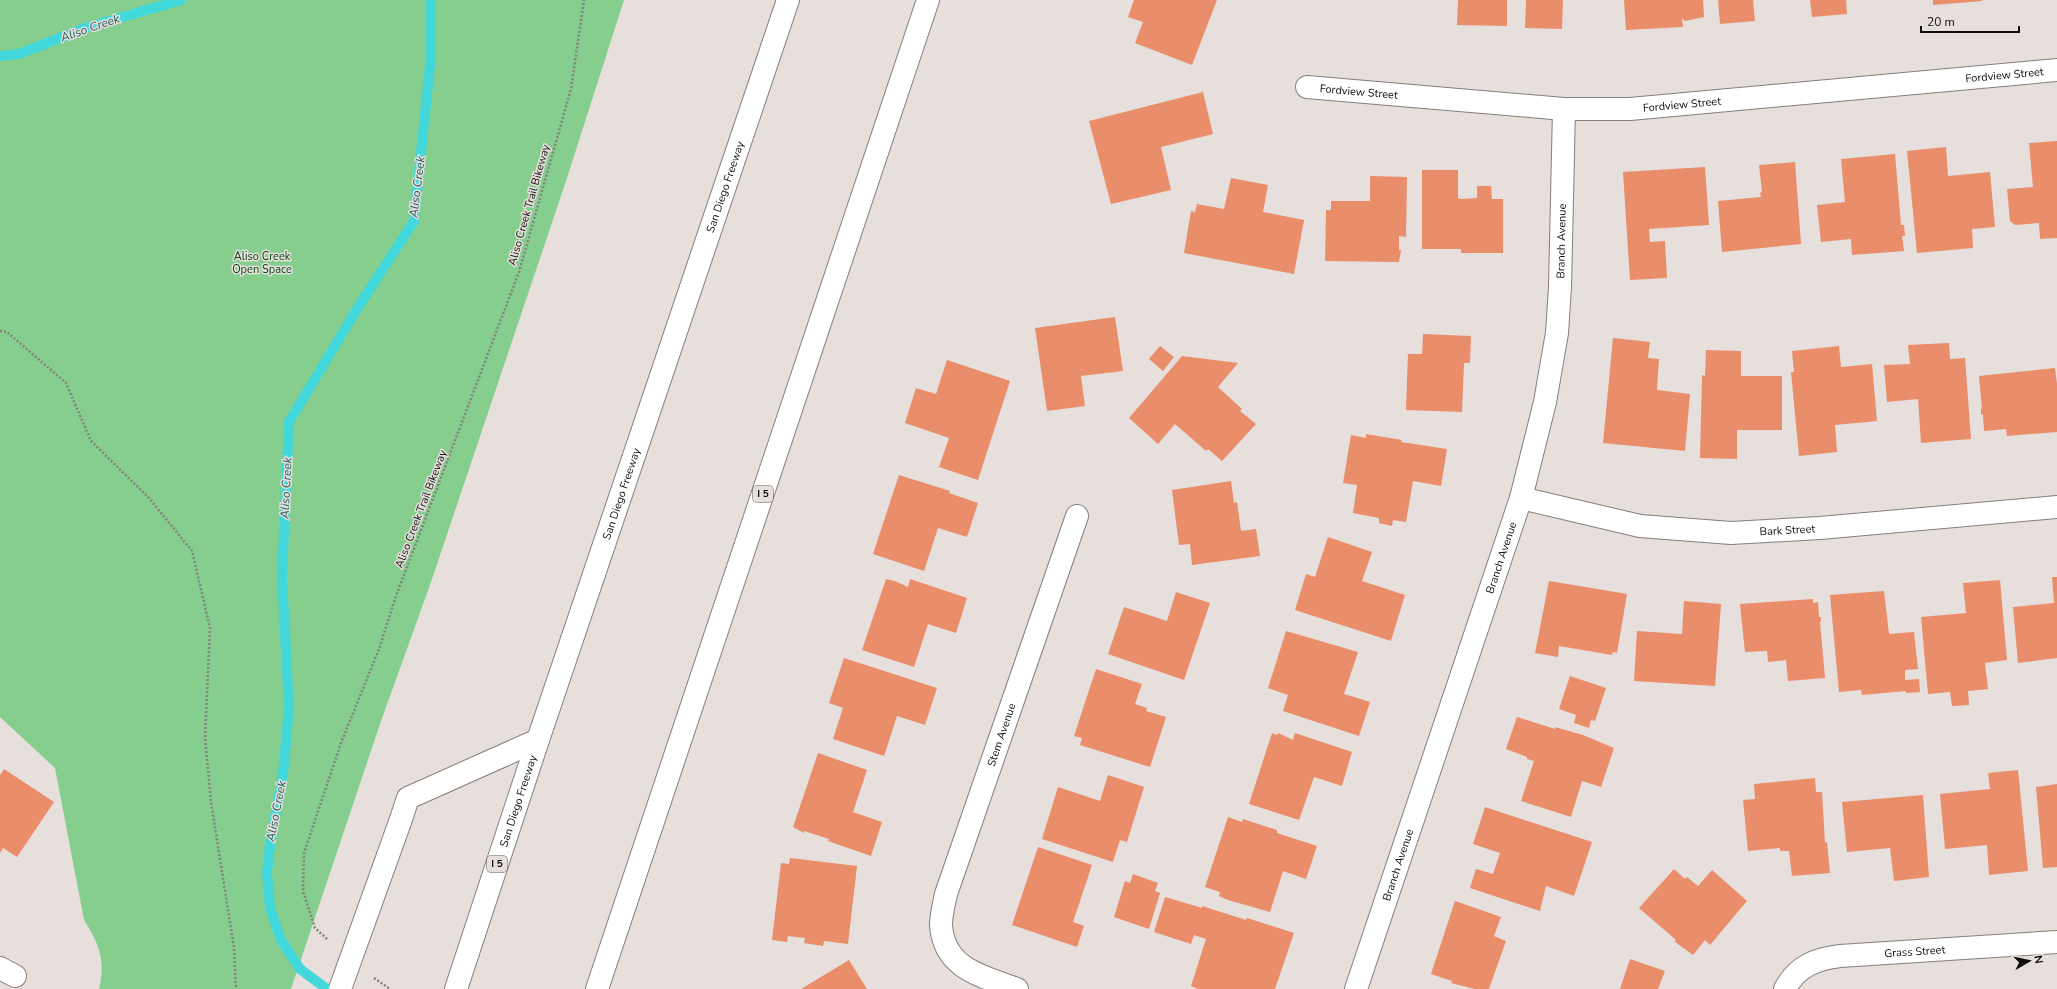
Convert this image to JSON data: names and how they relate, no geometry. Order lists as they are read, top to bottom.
{
  "streets": {
    "main road": [
      "Fordview Street",
      "San Diego Freeway",
      "Branch Avenue",
      "I 5",
      "Bark Street",
      "Stem Avenue",
      "Grass Street"
    ],
    "path": ["Aliso Creek Trail Bikeway"]
  },
  "crossings": [
    ["Fordview Street", "Branch Avenue"],
    ["Branch Avenue", "Bark Street"]
  ],
  "water": ["Aliso Creek"],
  "parks": ["Aliso Creek Open Space"],
  "scale_bar": "20 m",
  "north": "right"
}
